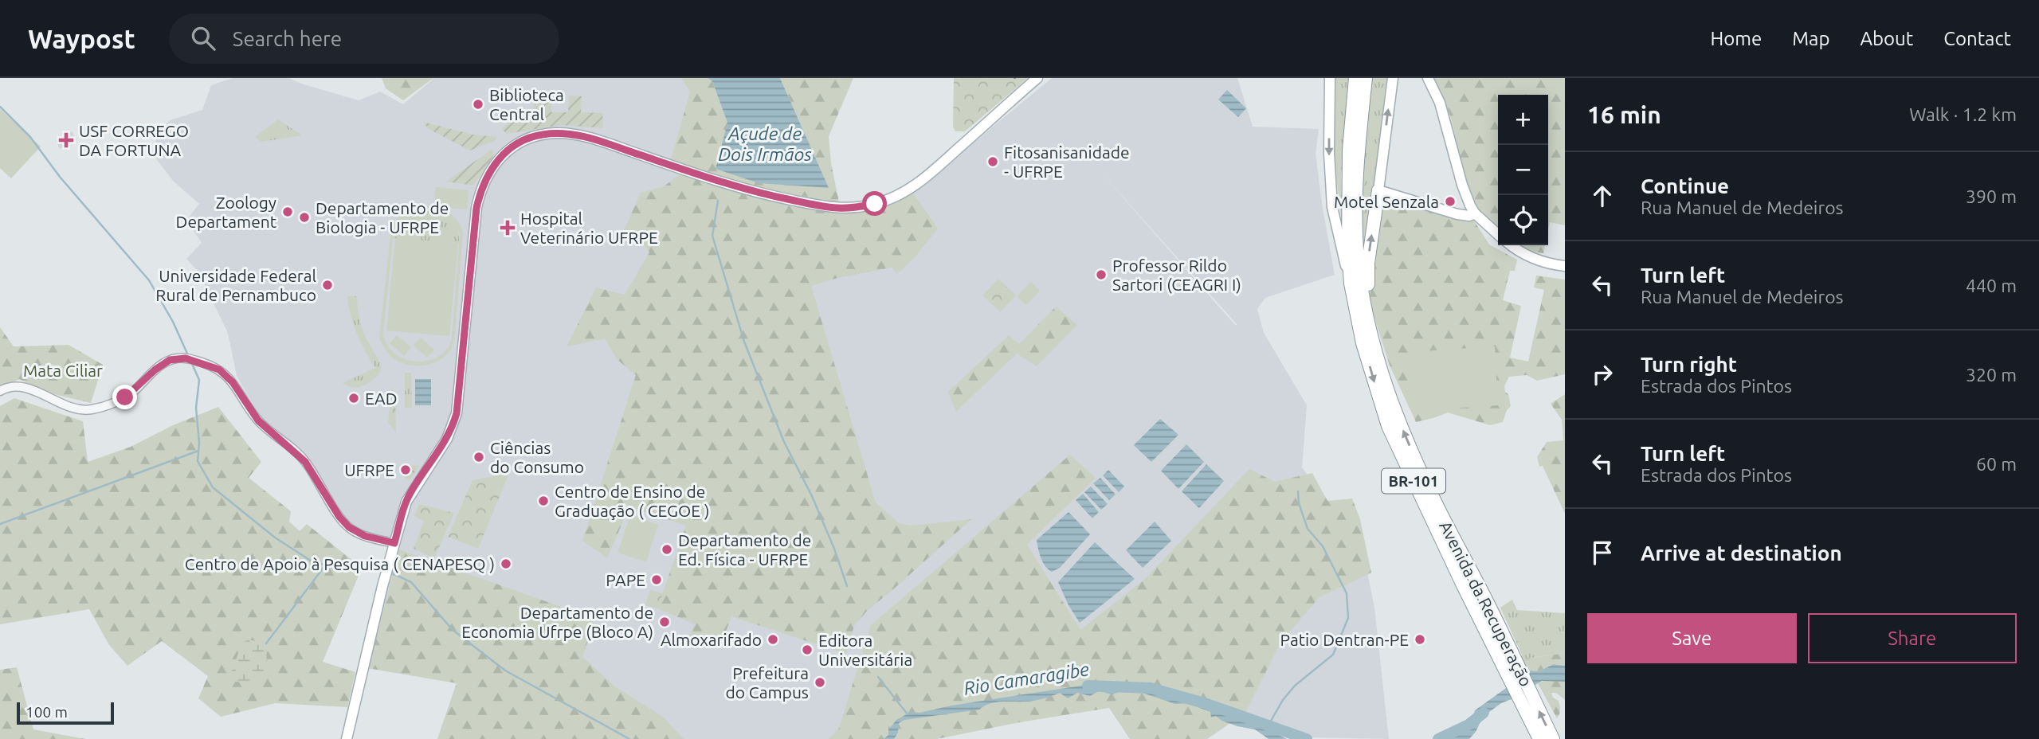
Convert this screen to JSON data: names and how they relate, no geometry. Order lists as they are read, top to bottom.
{
  "streets": {
    "highway": ["BR-101", "Avenida da Recuperação"]
  },
  "water": ["Açude de Dois Irmãos", "Rio Camaragibe"],
  "parks": ["Mata Ciliar"],
  "places": {
    "other": [
      "Biblioteca Central",
      "Fitosanisanidade - UFRPE",
      "Motel Senzala",
      "Zoology Departament",
      "Departamento de Biologia - UFRPE",
      "Professor Rildo Sartori (CEAGRI I)",
      "Universidade Federal Rural de Pernambuco",
      "EAD",
      "Ciências do Consumo",
      "UFRPE",
      "Centro de Ensino de Graduação ( CEGOE )",
      "Departamento de Ed. Física - UFRPE",
      "Centro de Apoio à Pesquisa ( CENAPESQ )",
      "PAPE",
      "Departamento de Economia Ufrpe (Bloco A)",
      "Almoxarifado",
      "Patio Dentran-PE",
      "Editora Universitária",
      "Prefeitura do Campus"
    ],
    "health": ["USF CORREGO DA FORTUNA", "Hospital Veterinário UFRPE"]
  },
  "scale_bar": "100 m",
  "page": {
    "header": "Waypost",
    "search": "Search here",
    "nav": [
      "Home",
      "Map",
      "About",
      "Contact"
    ],
    "heading": ["16 min", "Walk · 1.2 km"],
    "map_buttons": ["+", "−"],
    "list": [
      ["Continue", "Rua Manuel de Medeiros", "390 m"],
      ["Turn left", "Rua Manuel de Medeiros", "440 m"],
      ["Turn right", "Estrada dos Pintos", "320 m"],
      ["Turn left", "Estrada dos Pintos", "60 m"],
      "Arrive at destination"
    ],
    "buttons": ["Save", "Share"],
    "scale": "100 m"
  }
}
